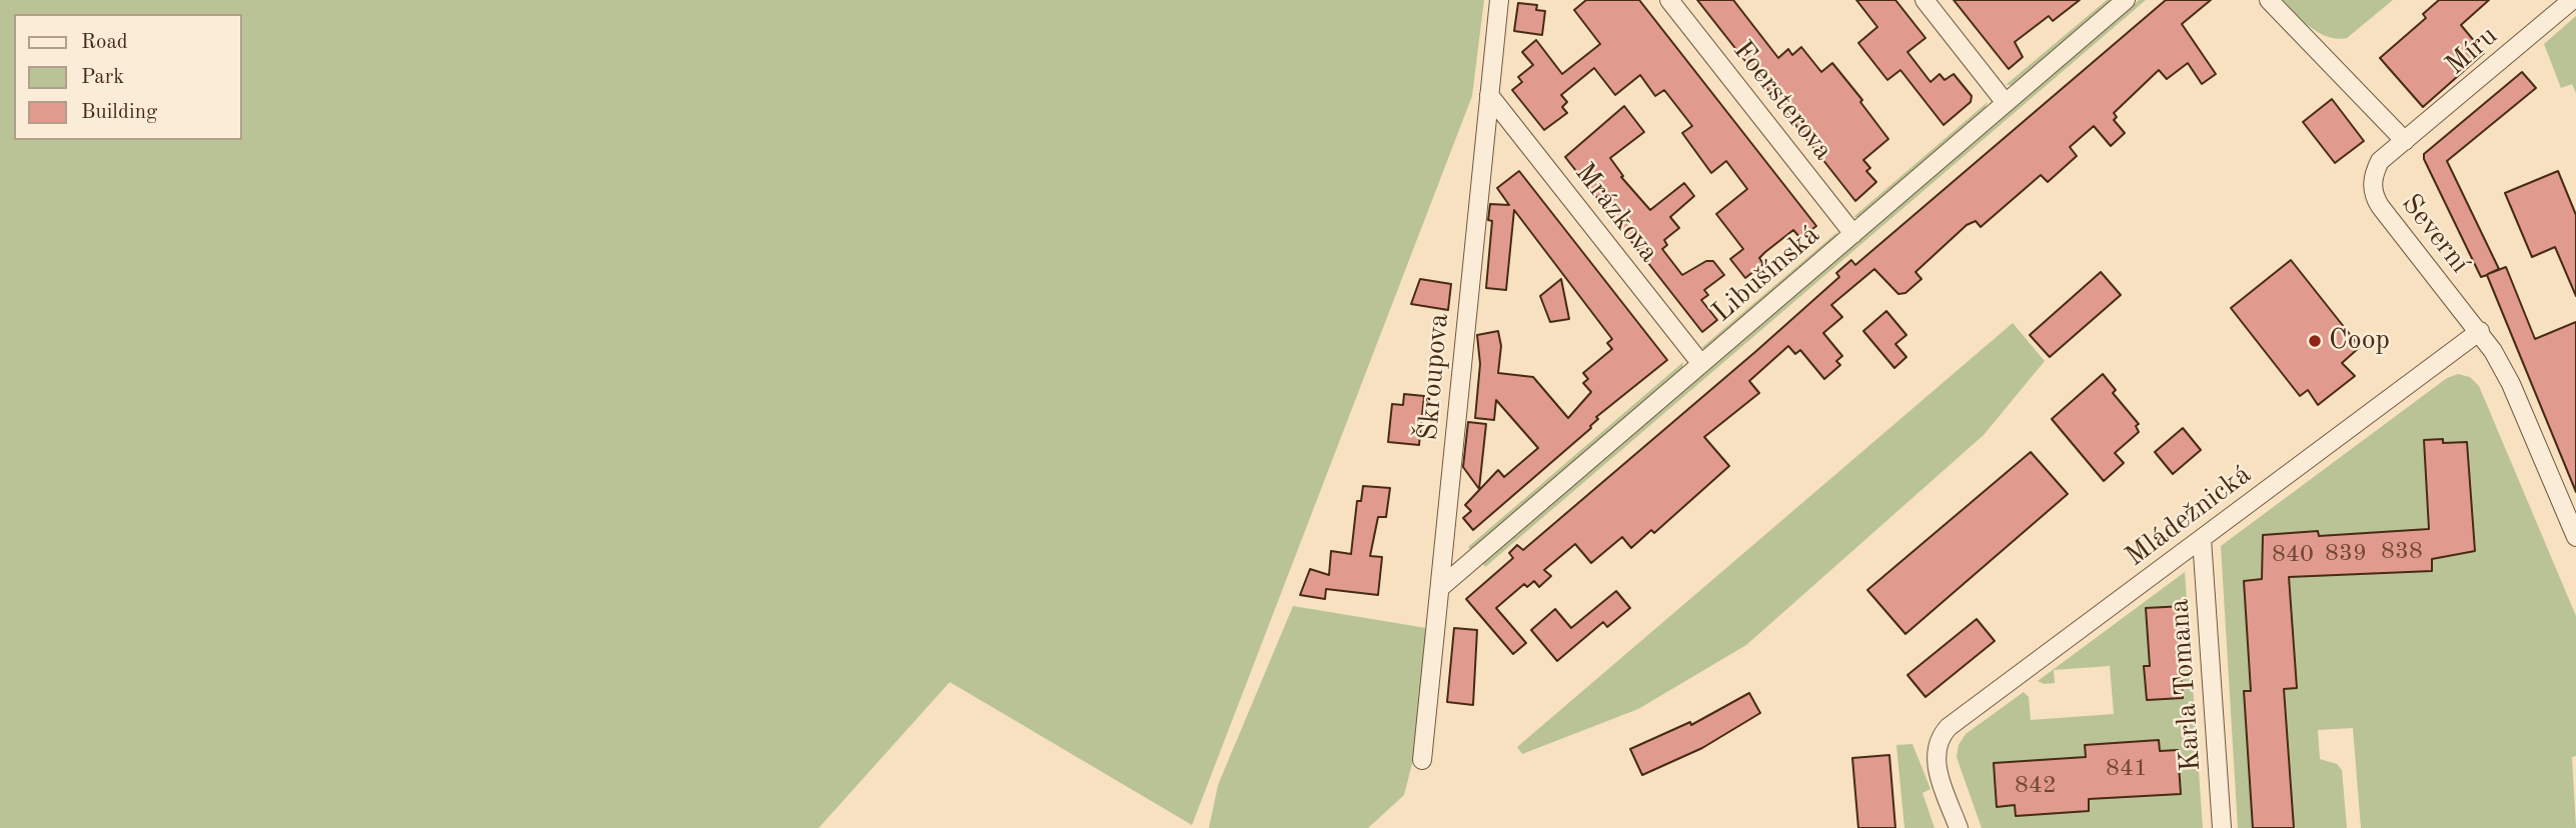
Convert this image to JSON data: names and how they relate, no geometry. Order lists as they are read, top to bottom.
{
  "streets": {
    "street": [
      "Míru",
      "Foersterova",
      "Mrázkova",
      "Severní",
      "Libušínská",
      "Škroupova",
      "Mládežnická",
      "Karla Tomana"
    ]
  },
  "crossings": [
    ["Míru", "Severní"],
    ["Foersterova", "Libušínská"],
    ["Mrázkova", "Libušínská"],
    ["Mrázkova", "Škroupova"],
    ["Severní", "Mládežnická"],
    ["Libušínská", "Škroupova"],
    ["Mládežnická", "Karla Tomana"]
  ],
  "places": ["Coop"],
  "house_numbers": [
    "838",
    "839",
    "840",
    "841",
    "842"
  ],
  "legend": ["Road", "Park", "Building"]
}
